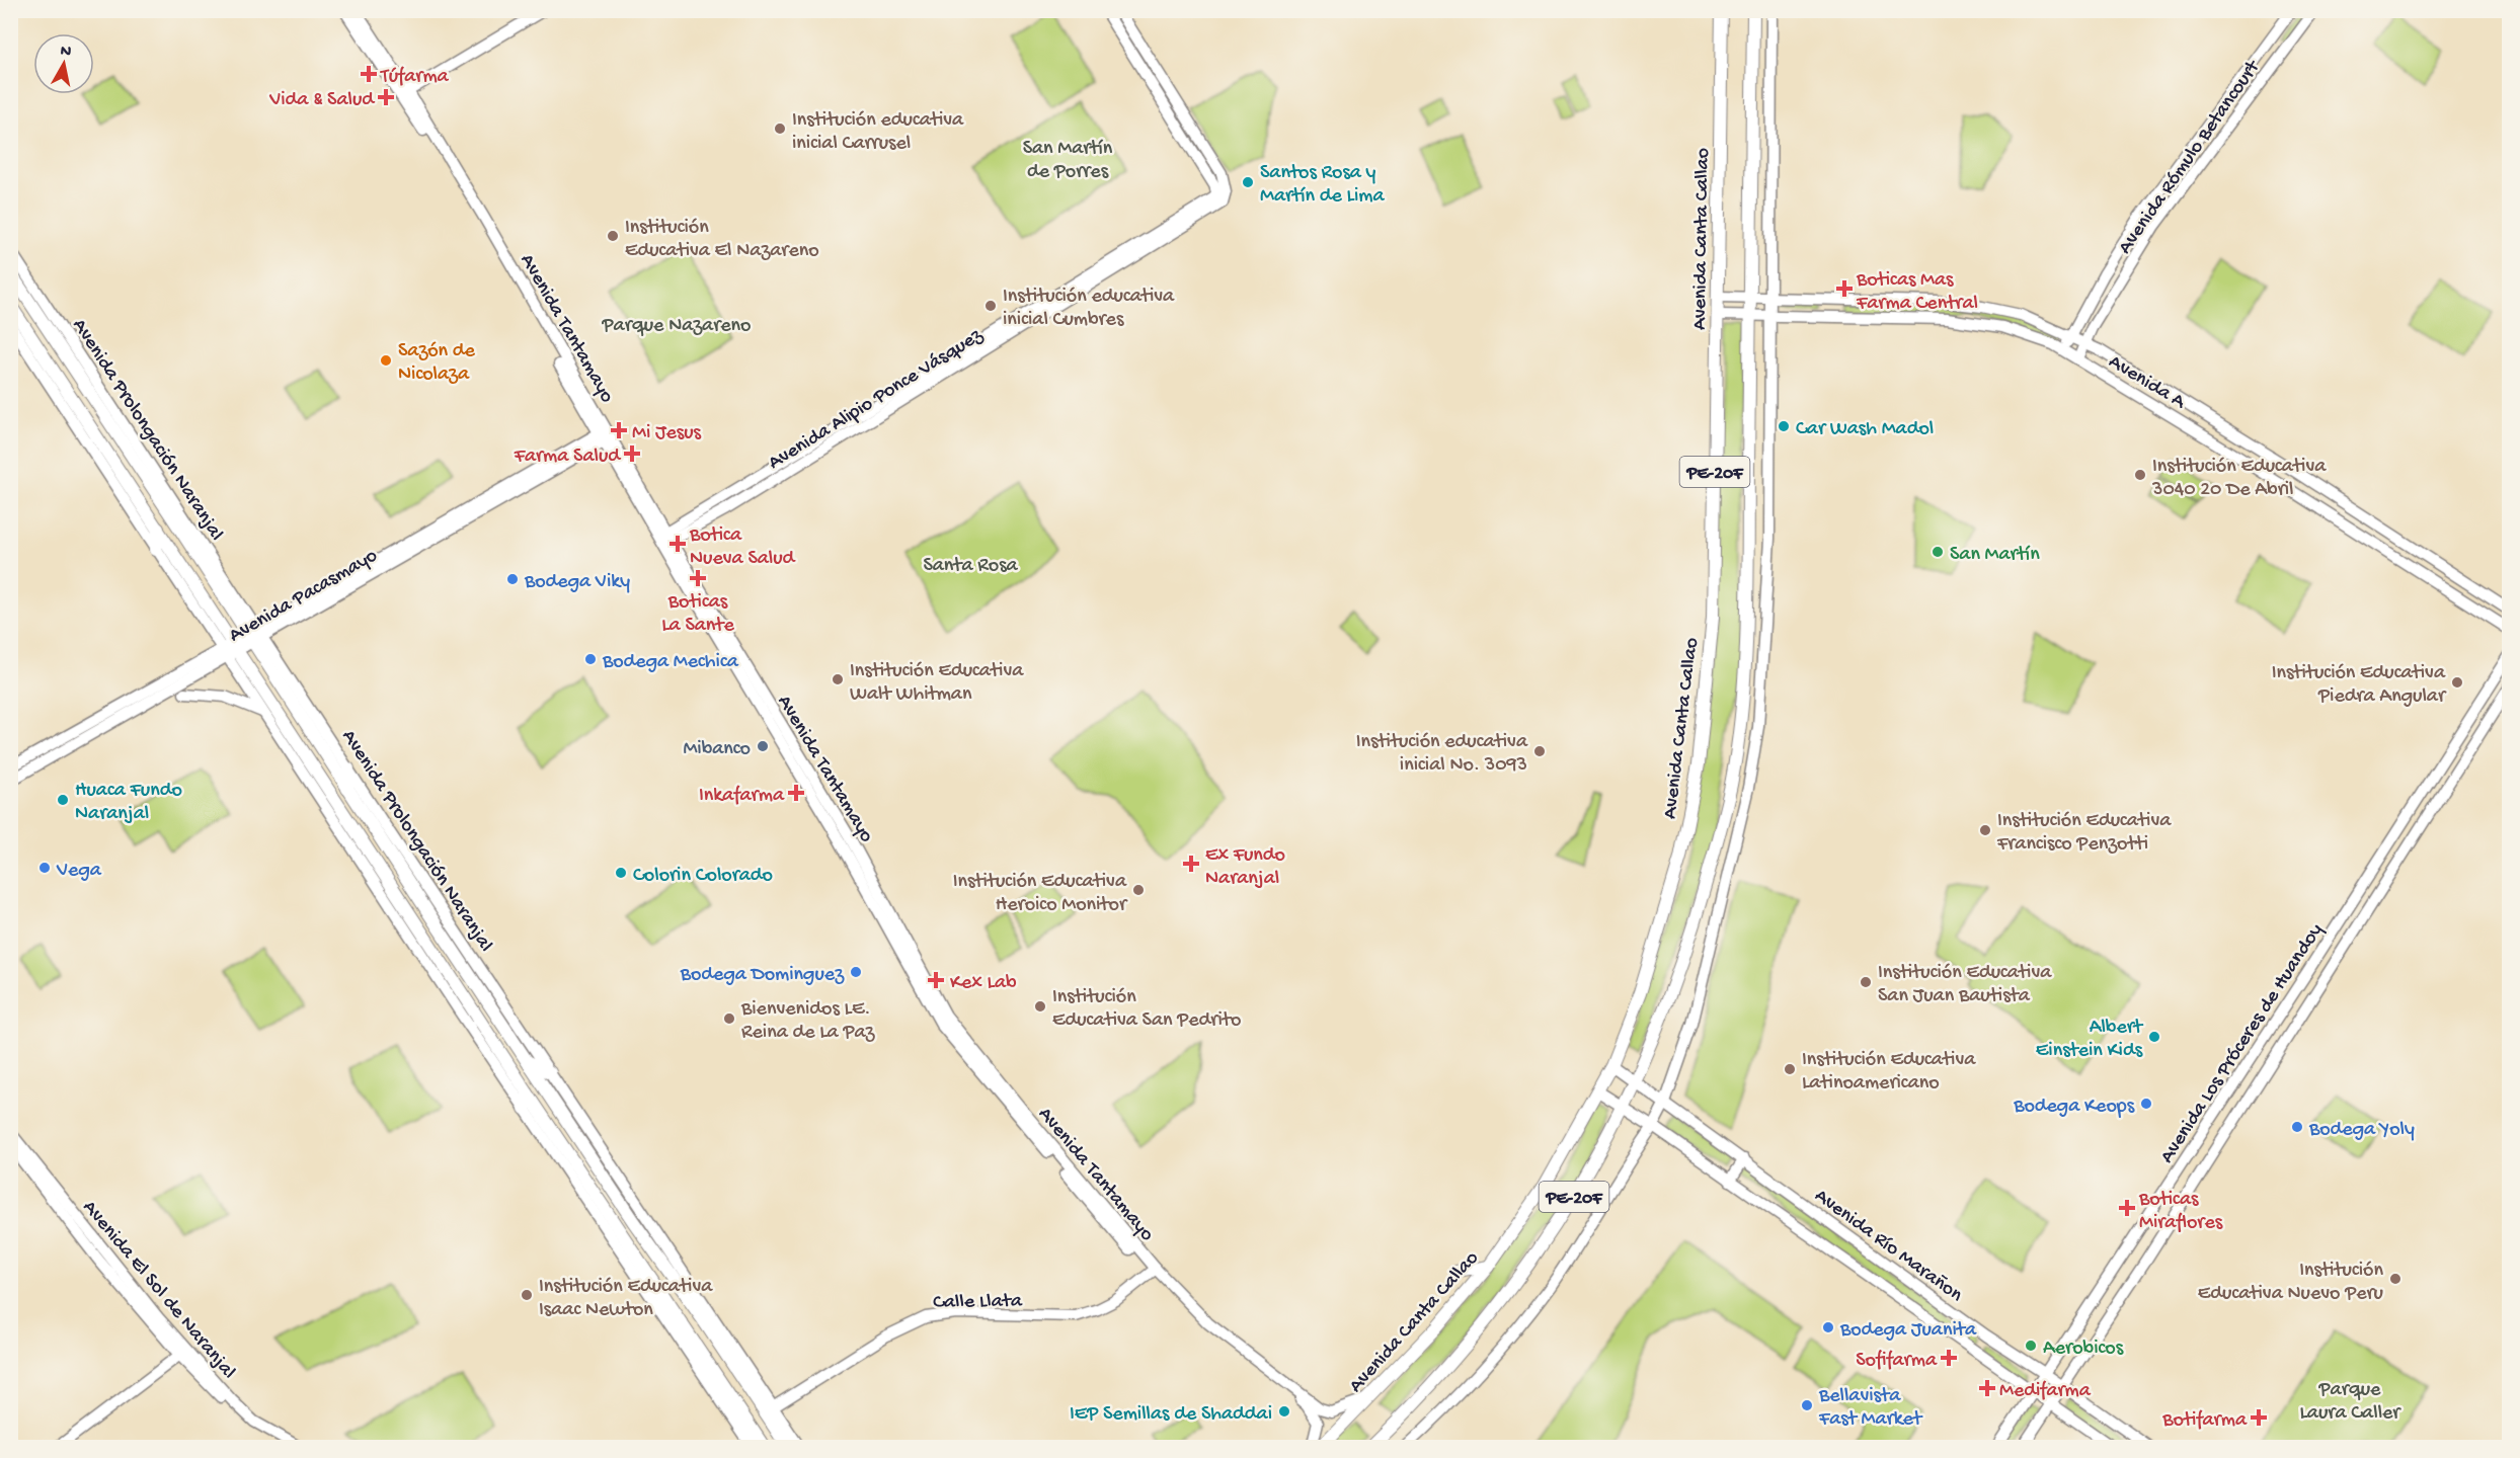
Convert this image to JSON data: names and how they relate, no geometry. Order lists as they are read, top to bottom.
{
  "streets": {
    "main road": ["Avenida Canta Callao", "Avenida Prolongación Naranjal", "PE-20F"],
    "street": [
      "Avenida Rómulo Betancourt",
      "Avenida Tantamayo",
      "Avenida A",
      "Avenida Alipio Ponce Vásquez",
      "Avenida Pacasmayo",
      "Avenida Los Próceres de Huandoy",
      "Avenida Río Marañon",
      "Avenida El Sol de Naranjal",
      "Calle Llata"
    ]
  },
  "crossings": [
    ["Avenida Rómulo Betancourt", "Avenida A"],
    ["Avenida Canta Callao", "Avenida Tantamayo"],
    ["Avenida Canta Callao", "Avenida A"],
    ["Avenida Canta Callao", "Avenida Río Marañon"],
    ["Avenida Tantamayo", "Avenida Alipio Ponce Vásquez"],
    ["Avenida Tantamayo", "Avenida Pacasmayo"],
    ["Avenida Tantamayo", "Calle Llata"],
    ["Avenida A", "PE-20F"],
    ["Avenida Prolongación Naranjal", "Avenida Pacasmayo"],
    ["Avenida Prolongación Naranjal", "Calle Llata"],
    ["PE-20F", "Avenida Río Marañon"],
    ["Avenida Los Próceres de Huandoy", "Avenida Río Marañon"]
  ],
  "parks": [
    "San Martín de Porres",
    "Parque Nazareno",
    "Santa Rosa",
    "Parque Laura Caller"
  ],
  "places": {
    "health": [
      "Túfarma",
      "Vida & Salud",
      "Boticas Mas Farma Central",
      "Mi Jesus",
      "Farma Salud",
      "Botica Nueva Salud",
      "Boticas La Sante",
      "Inkafarma",
      "Ex Fundo Naranjal",
      "Kex Lab",
      "Boticas Miraflores",
      "Sofifarma",
      "Medifarma",
      "Botifarma"
    ],
    "other": [
      "Institución educativa inicial Carrusel",
      "Santos Rosa y Martín de Lima",
      "Institución Educativa El Nazareno",
      "Institución educativa inicial Cumbres",
      "Sazón de Nicolaza",
      "Car Wash Madol",
      "Institución Educativa 3040 20 De Abril",
      "San Martín",
      "Bodega Viky",
      "Bodega Mechica",
      "Institución Educativa Walt Whitman",
      "Institución Educativa Piedra Angular",
      "Mibanco",
      "Institución educativa inicial No. 3093",
      "Huaca Fundo Naranjal",
      "Institución Educativa Francisco Penzotti",
      "Vega",
      "Colorin Colorado",
      "Institución Educativa Heroico Monitor",
      "Bodega Dominguez",
      "Institución Educativa San Juan Bautista",
      "Institución Educativa San Pedrito",
      "Bienvenidos LE. Reina de La Paz",
      "Albert Einstein Kids",
      "Institución Educativa Latinoamericano",
      "Bodega Keops",
      "Bodega Yoly",
      "Institución Educativa Nuevo Peru",
      "Institución Educativa Isaac Newton",
      "Bodega Juanita",
      "Aerobicos",
      "Bellavista Fast Market",
      "IEP Semillas de Shaddai"
    ]
  },
  "north": "top"
}
